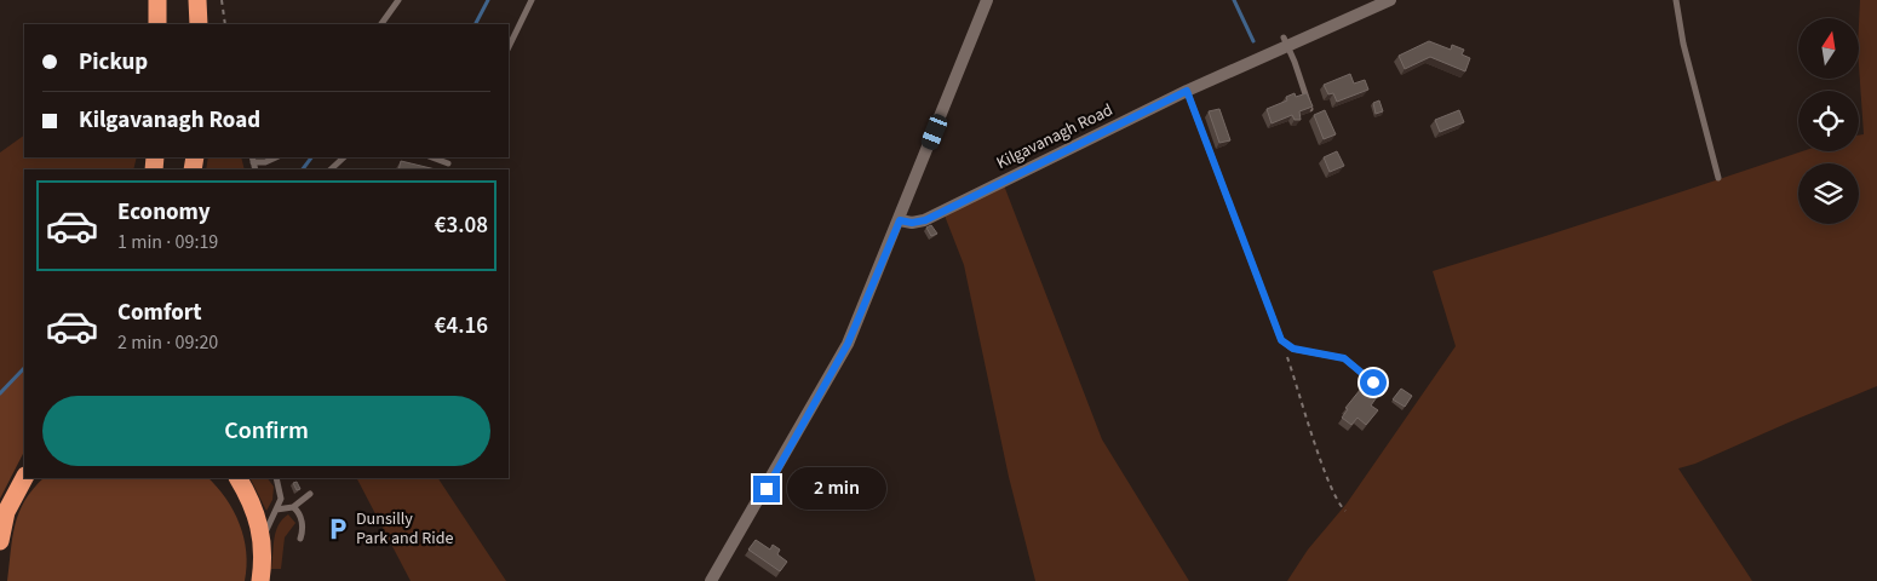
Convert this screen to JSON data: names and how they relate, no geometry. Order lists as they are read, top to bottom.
{
  "streets": {
    "street": ["Kilgavanagh Road"]
  },
  "places": {
    "parking": ["Dunsilly Park and Ride"]
  },
  "north": "top",
  "page": {
    "banner": ["Pickup", "Kilgavanagh Road"],
    "list": [
      {
        "name": "Economy",
        "note": "1 min · 09:19",
        "value": "€3.08"
      },
      {
        "name": "Comfort",
        "note": "2 min · 09:20",
        "value": "€4.16"
      }
    ],
    "buttons": "Confirm",
    "bubble": "2 min"
  }
}
